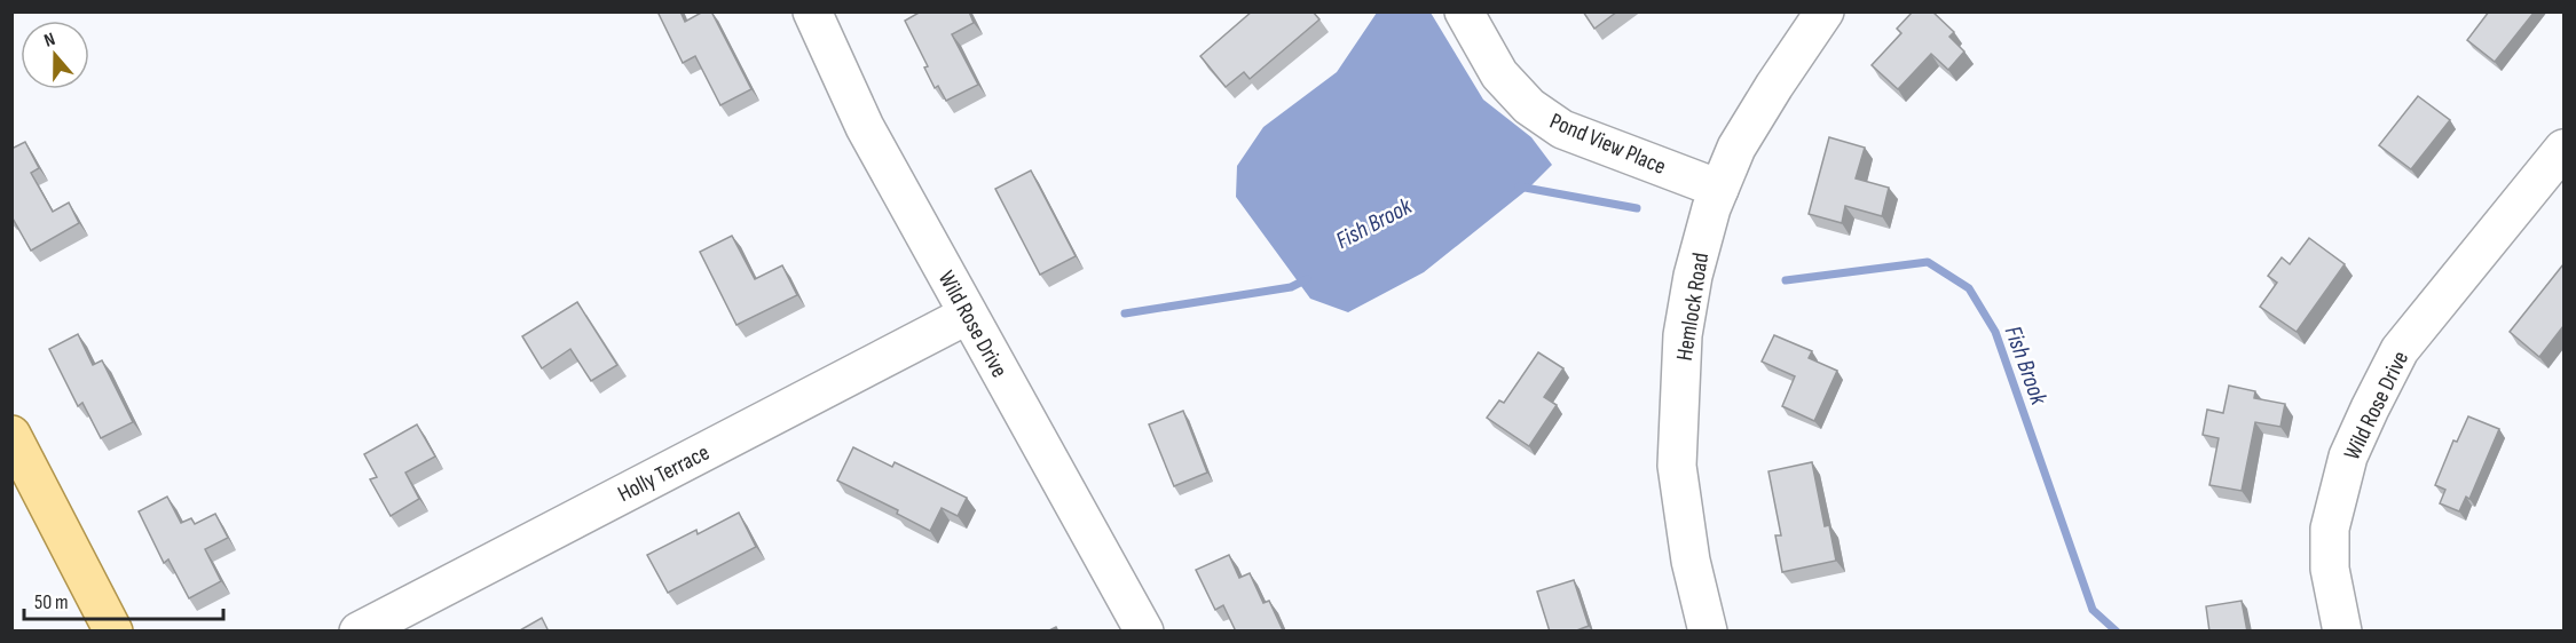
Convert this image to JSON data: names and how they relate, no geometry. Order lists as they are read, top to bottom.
{
  "streets": {
    "street": [
      "Pond View Place",
      "Hemlock Road",
      "Wild Rose Drive",
      "Holly Terrace"
    ]
  },
  "crossings": [
    ["Pond View Place", "Hemlock Road"],
    ["Wild Rose Drive", "Holly Terrace"]
  ],
  "water": ["Fish Brook"],
  "scale_bar": "50 m",
  "north": "top"
}
